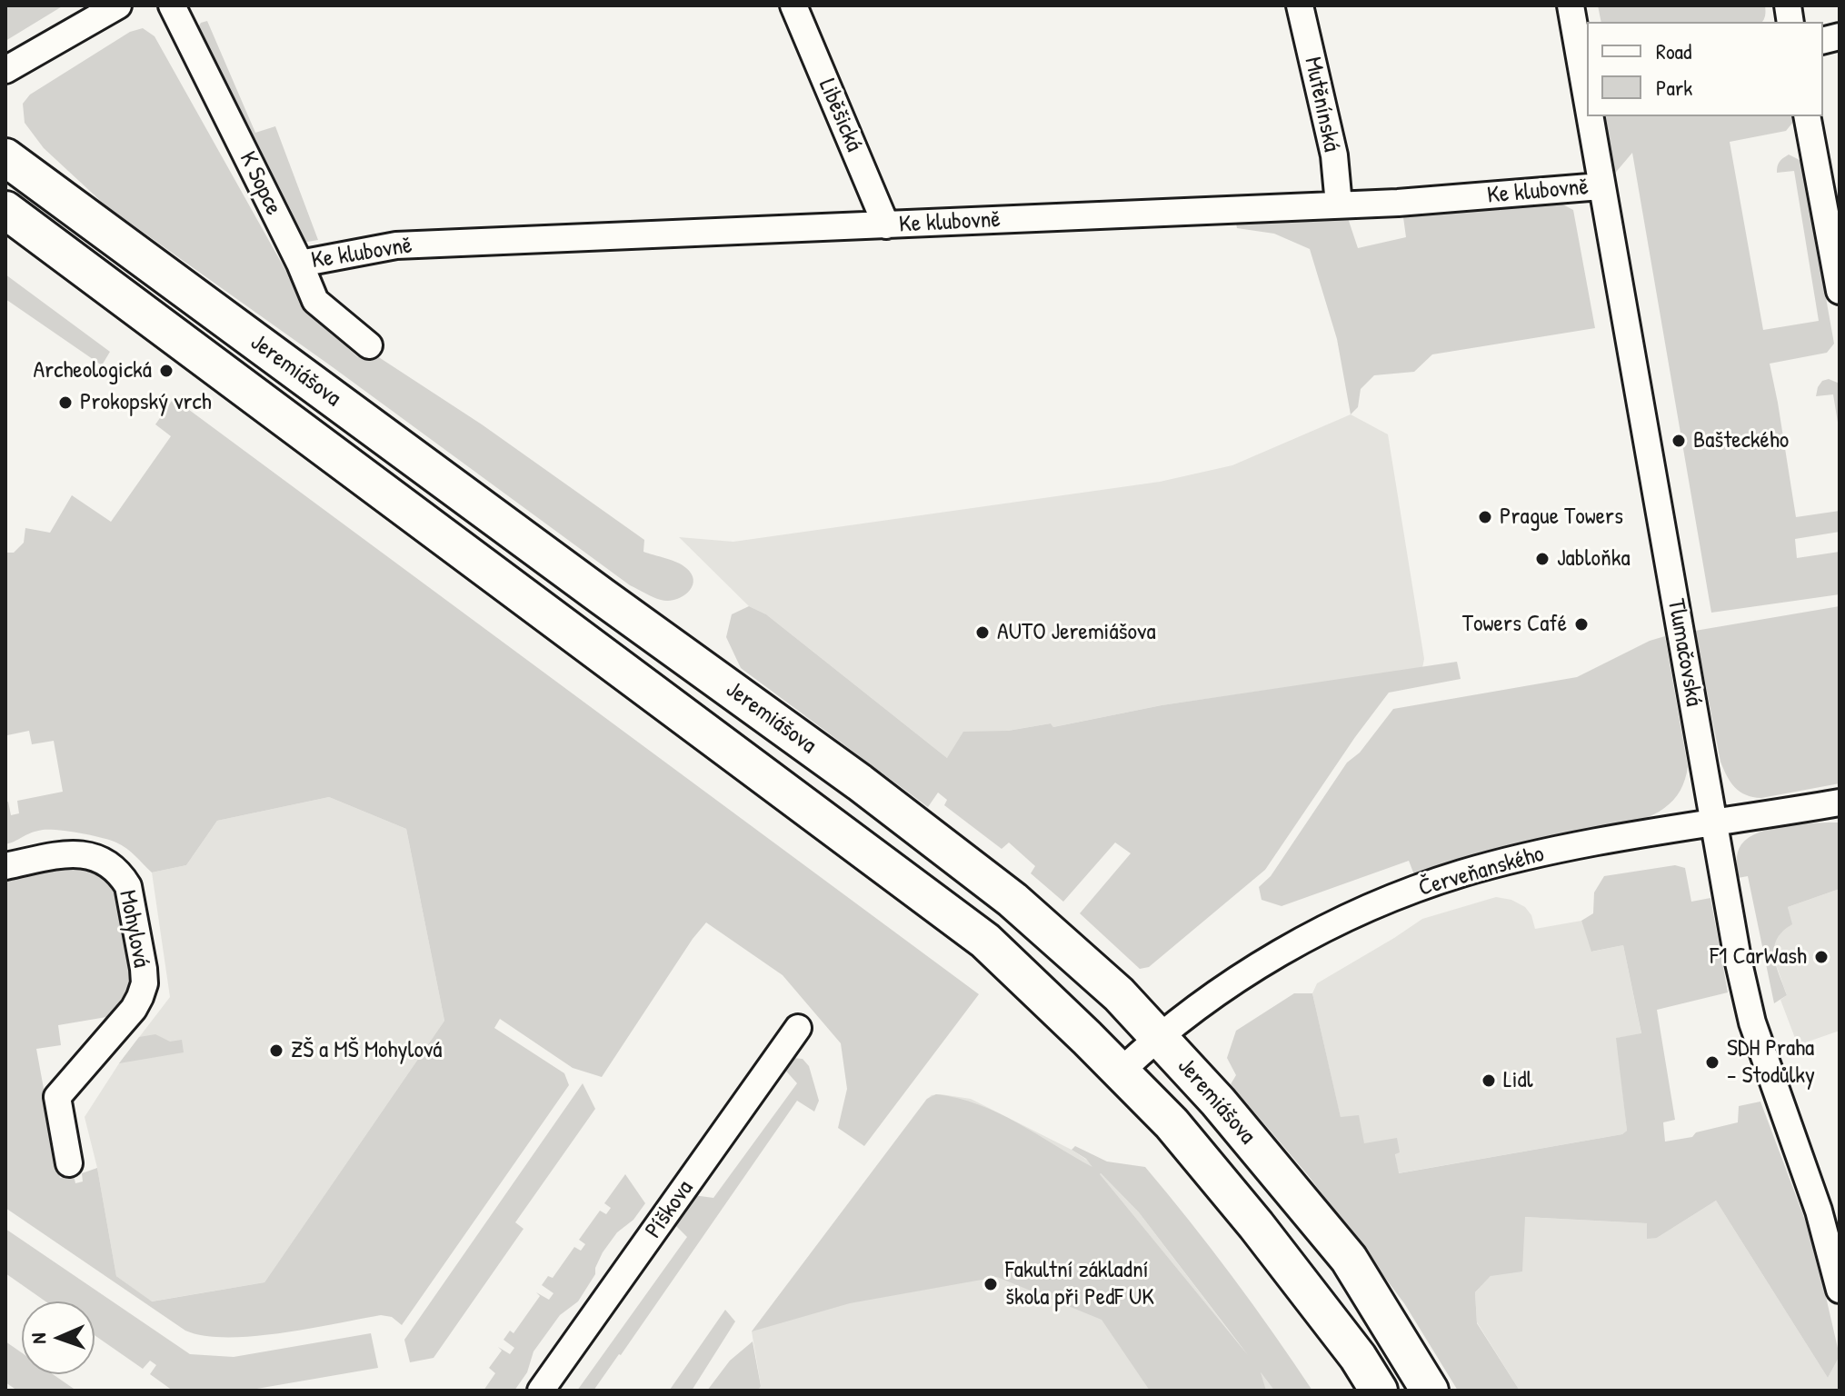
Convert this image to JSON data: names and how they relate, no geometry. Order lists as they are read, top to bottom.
{
  "streets": {
    "main road": ["Jeremiášova"],
    "street": [
      "Mutěnínská",
      "Liběšická",
      "K Sopce",
      "Ke klubovně",
      "Tlumačovská",
      "Červeňanského",
      "Mohylová",
      "Píškova"
    ]
  },
  "crossings": [
    ["Mutěnínská", "Ke klubovně"],
    ["Liběšická", "Ke klubovně"],
    ["K Sopce", "Ke klubovně"],
    ["Ke klubovně", "Tlumačovská"],
    ["Jeremiášova", "Červeňanského"],
    ["Tlumačovská", "Červeňanského"]
  ],
  "places": [
    "Archeologická",
    "Prokopský vrch",
    "Bašteckého",
    "Prague Towers",
    "Jabloňka",
    "Towers Café",
    "AUTO Jeremiášova",
    "F1 CarWash",
    "ZŠ a MŠ Mohylová",
    "SDH Praha - Stodůlky",
    "Lidl",
    "Fakultní základní škola při PedF UK"
  ],
  "legend": ["Road", "Park"],
  "north": "left"
}
